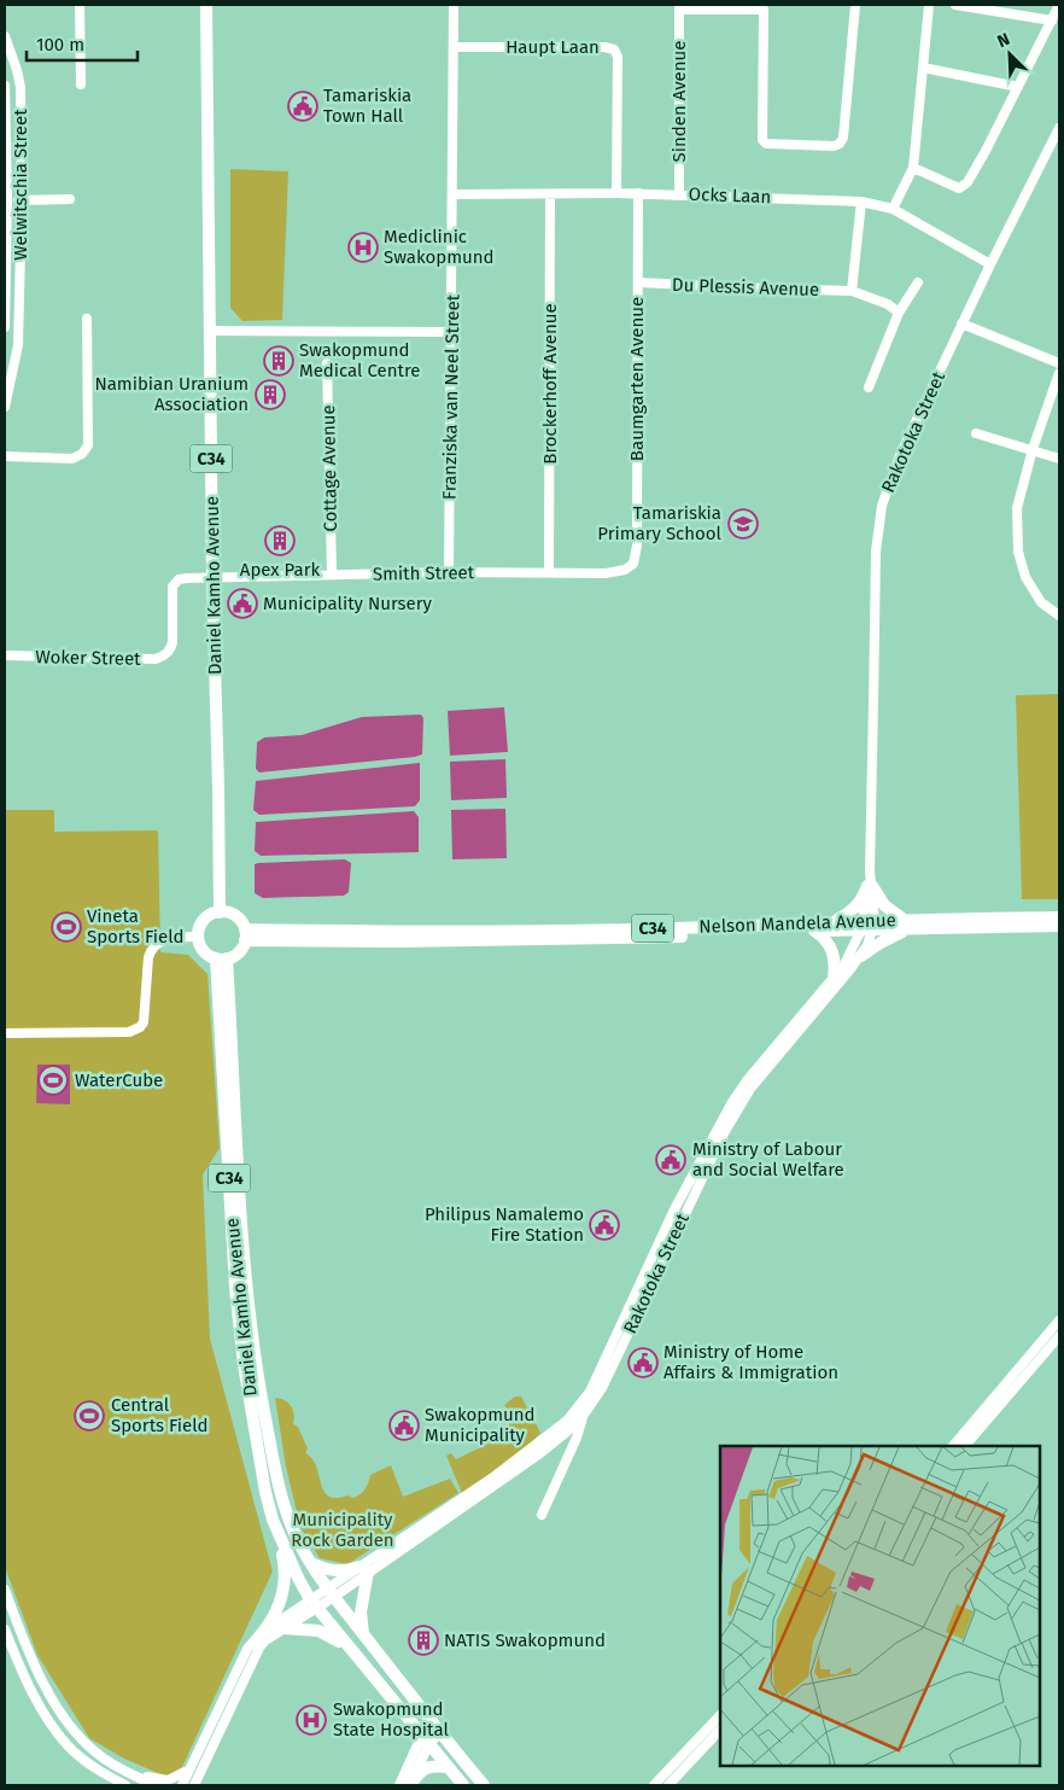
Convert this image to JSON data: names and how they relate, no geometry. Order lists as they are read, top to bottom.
{
  "streets": {
    "main road": ["C34", "Daniel Kamho Avenue", "Nelson Mandela Avenue"],
    "street": [
      "Haupt Laan",
      "Sinden Avenue",
      "Welwitschia Street",
      "Ocks Laan",
      "Du Plessis Avenue",
      "Baumgarten Avenue",
      "Brockerhoff Avenue",
      "Franziska van Neel Street",
      "Rakotoka Street",
      "Cottage Avenue",
      "Smith Street",
      "Woker Street"
    ]
  },
  "crossings": [
    ["Haupt Laan", "Ocks Laan"],
    ["Haupt Laan", "Franziska van Neel Street"],
    ["Sinden Avenue", "Ocks Laan"],
    ["Ocks Laan", "Baumgarten Avenue"],
    ["Ocks Laan", "Brockerhoff Avenue"],
    ["Ocks Laan", "Franziska van Neel Street"],
    ["Ocks Laan", "Rakotoka Street"],
    ["Du Plessis Avenue", "Baumgarten Avenue"],
    ["Baumgarten Avenue", "Smith Street"],
    ["Brockerhoff Avenue", "Smith Street"],
    ["Franziska van Neel Street", "Smith Street"],
    ["Rakotoka Street", "C34"],
    ["Rakotoka Street", "Daniel Kamho Avenue"],
    ["Rakotoka Street", "Nelson Mandela Avenue"],
    ["C34", "Daniel Kamho Avenue"],
    ["Cottage Avenue", "Smith Street"],
    ["Smith Street", "Daniel Kamho Avenue"],
    ["Smith Street", "Woker Street"],
    ["Daniel Kamho Avenue", "Woker Street"],
    ["Daniel Kamho Avenue", "Nelson Mandela Avenue"]
  ],
  "parks": ["Municipality Rock Garden"],
  "places": {
    "public building": [
      "Tamariskia Town Hall",
      "Municipality Nursery",
      "Ministry of Labour and Social Welfare",
      "Philipus Namalemo Fire Station",
      "Ministry of Home Affairs & Immigration",
      "Swakopmund Municipality"
    ],
    "hospital": ["Mediclinic Swakopmund", "Swakopmund State Hospital"],
    "building": [
      "Swakopmund Medical Centre",
      "Namibian Uranium Association",
      "Apex Park",
      "NATIS Swakopmund"
    ],
    "school or university": ["Tamariskia Primary School"],
    "sports": ["Vineta Sports Field", "WaterCube", "Central Sports Field"]
  },
  "scale_bar": "100 m",
  "north": "top left"
}
